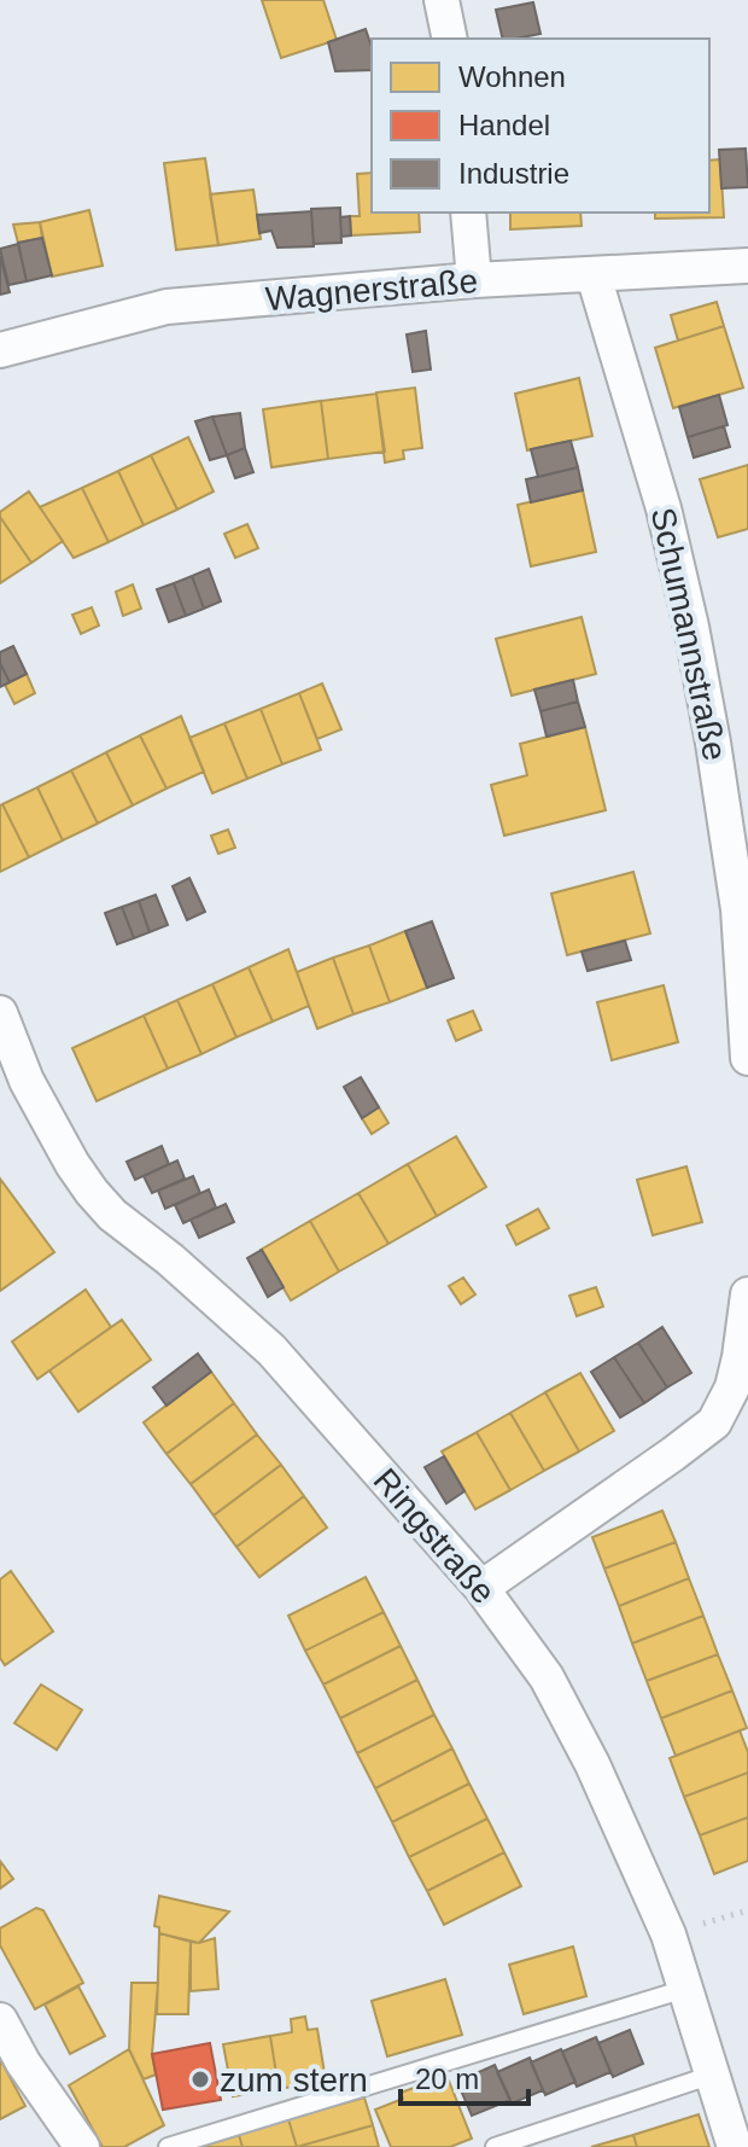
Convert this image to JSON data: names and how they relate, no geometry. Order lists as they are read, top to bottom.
{
  "streets": {
    "street": ["Wagnerstraße", "Schumannstraße", "Ringstraße"]
  },
  "crossings": [
    ["Wagnerstraße", "Schumannstraße"]
  ],
  "places": ["zum stern"],
  "legend": ["Wohnen", "Handel", "Industrie"],
  "scale_bar": "20 m"
}
